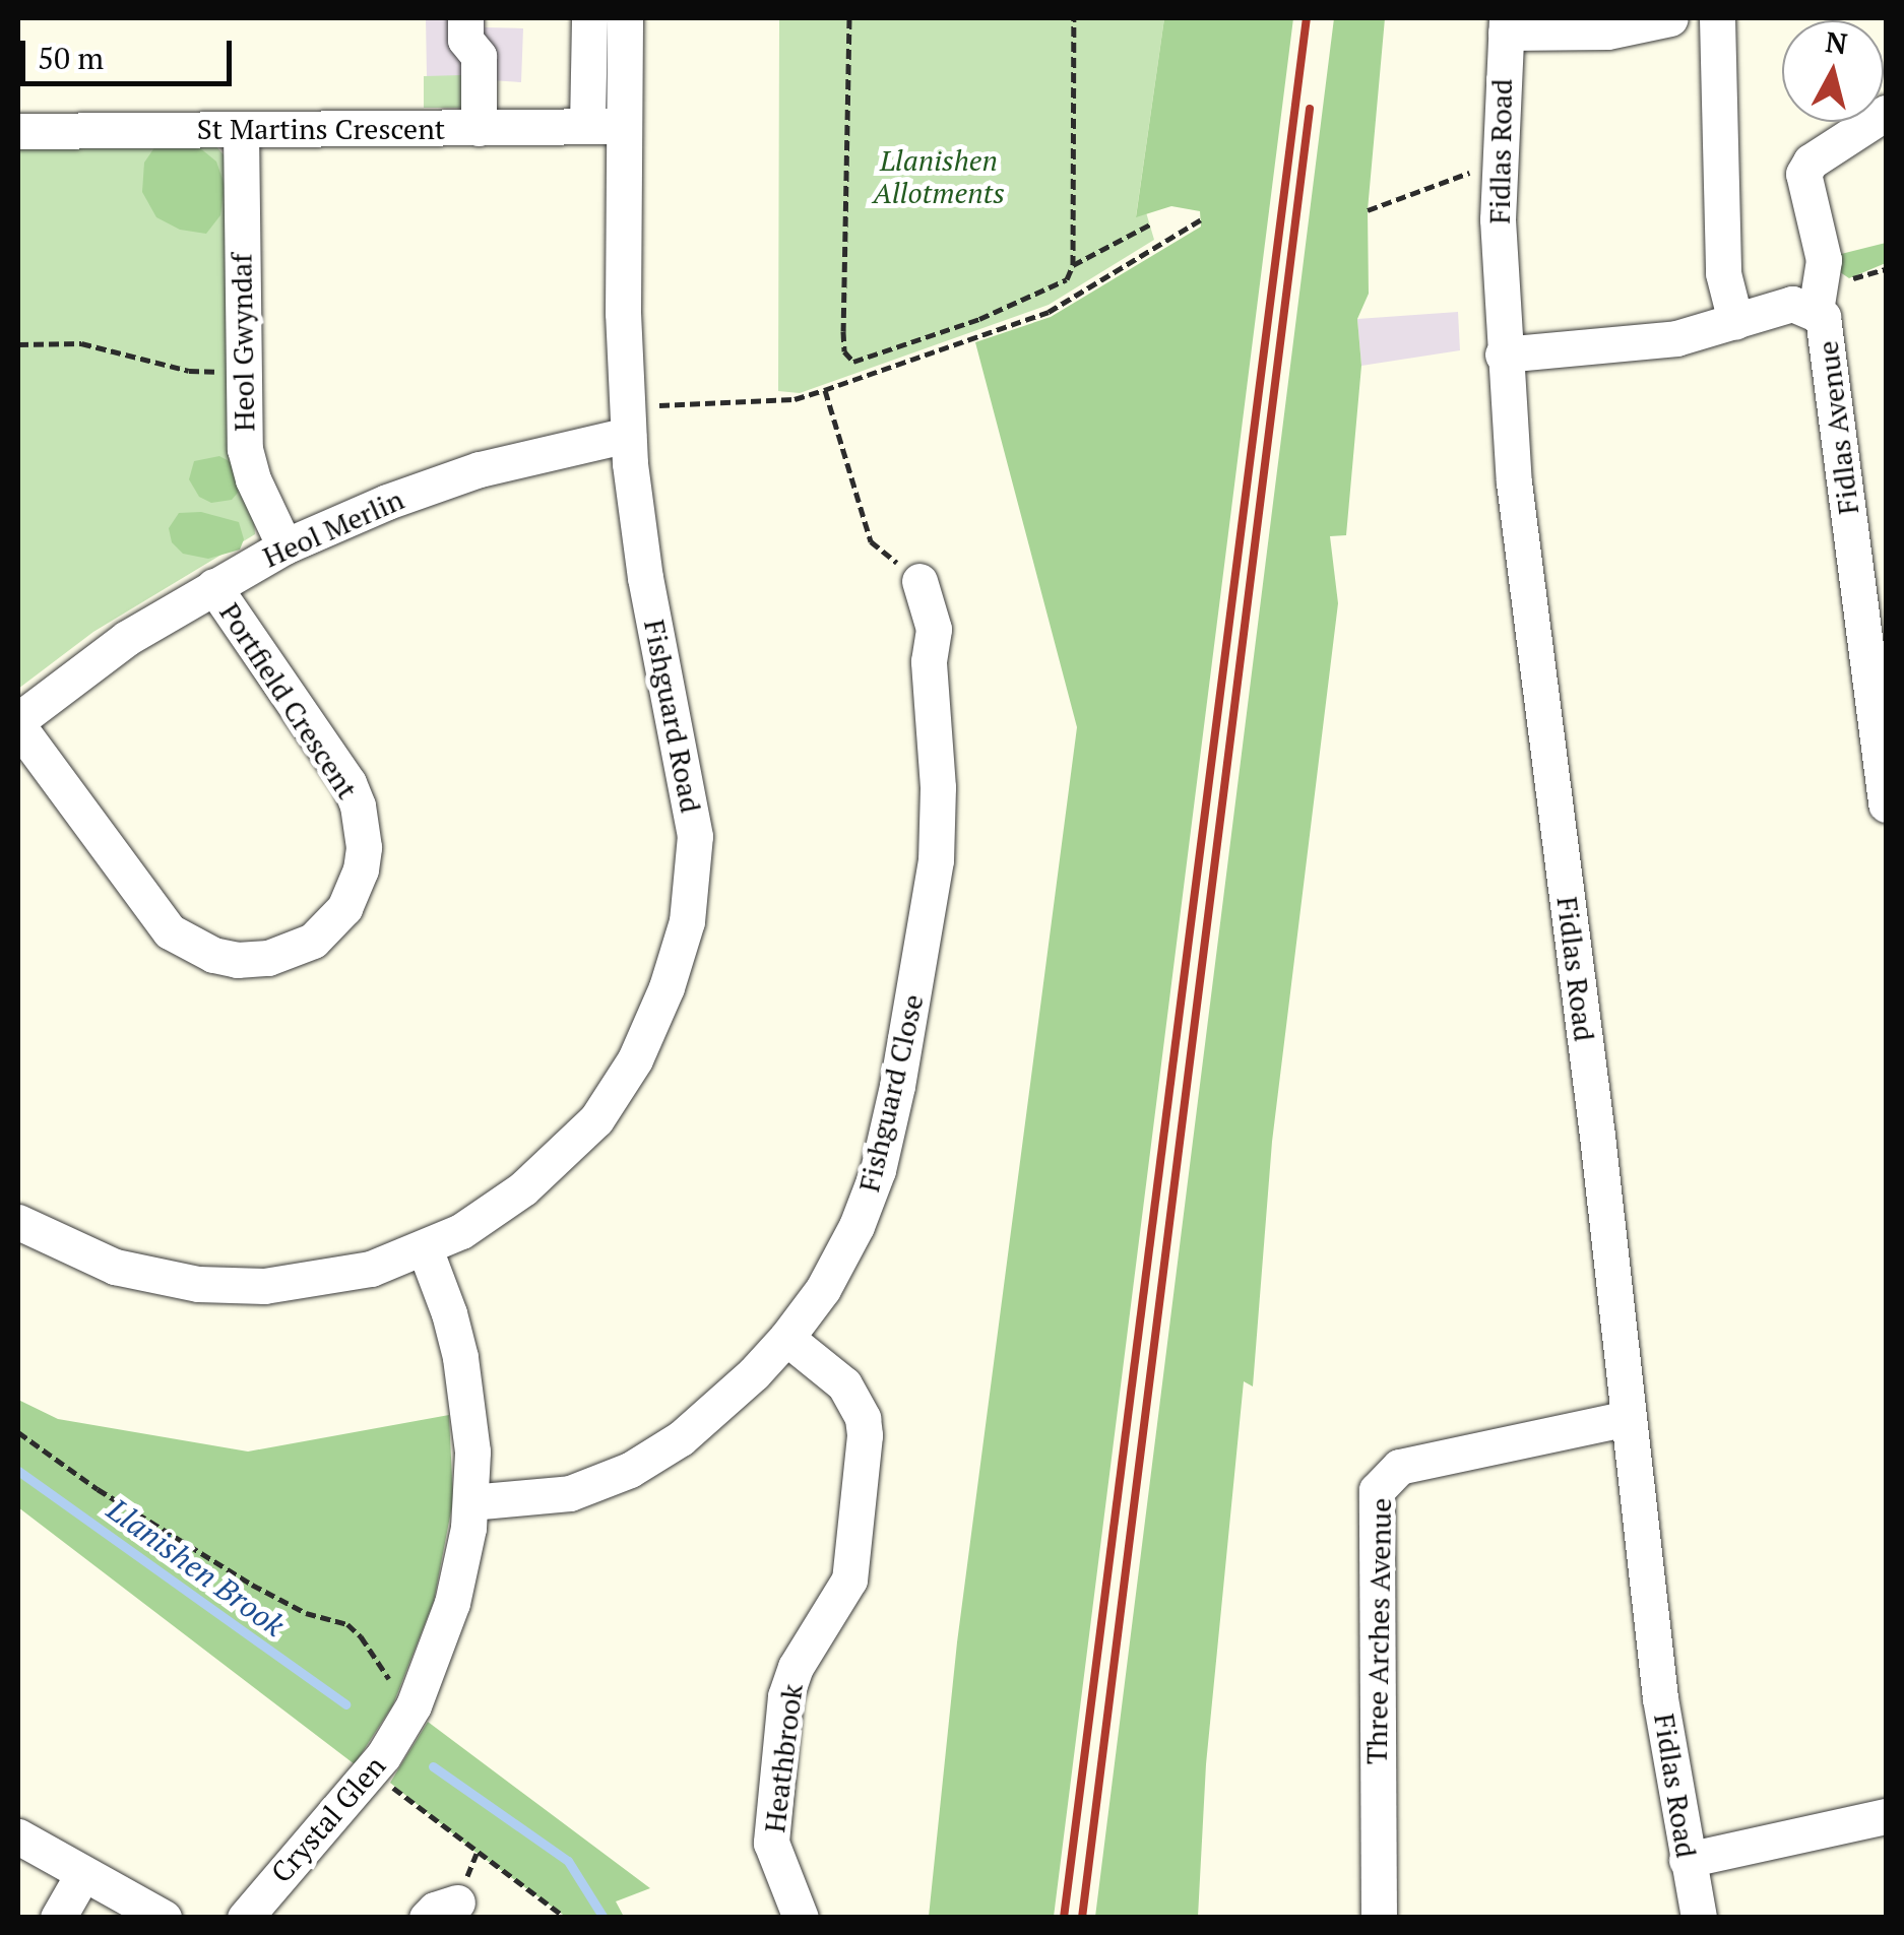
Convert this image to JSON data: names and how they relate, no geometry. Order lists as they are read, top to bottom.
{
  "streets": {
    "street": [
      "St Martins Crescent",
      "Fidlas Road",
      "Heol Gwyndaf",
      "Fidlas Avenue",
      "Heol Merlin",
      "Portfield Crescent",
      "Fishguard Road",
      "Fishguard Close",
      "Three Arches Avenue",
      "Heathbrook",
      "Crystal Glen"
    ]
  },
  "crossings": [
    ["St Martins Crescent", "Heol Gwyndaf"],
    ["St Martins Crescent", "Fishguard Road"],
    ["Fidlas Road", "Fidlas Avenue"],
    ["Fidlas Road", "Three Arches Avenue"],
    ["Heol Gwyndaf", "Heol Merlin"],
    ["Heol Merlin", "Portfield Crescent"],
    ["Heol Merlin", "Fishguard Road"],
    ["Fishguard Road", "Crystal Glen"],
    ["Fishguard Close", "Heathbrook"],
    ["Fishguard Close", "Crystal Glen"]
  ],
  "water": ["Llanishen Brook"],
  "parks": ["Llanishen Allotments"],
  "scale_bar": "50 m",
  "north": "top"
}
